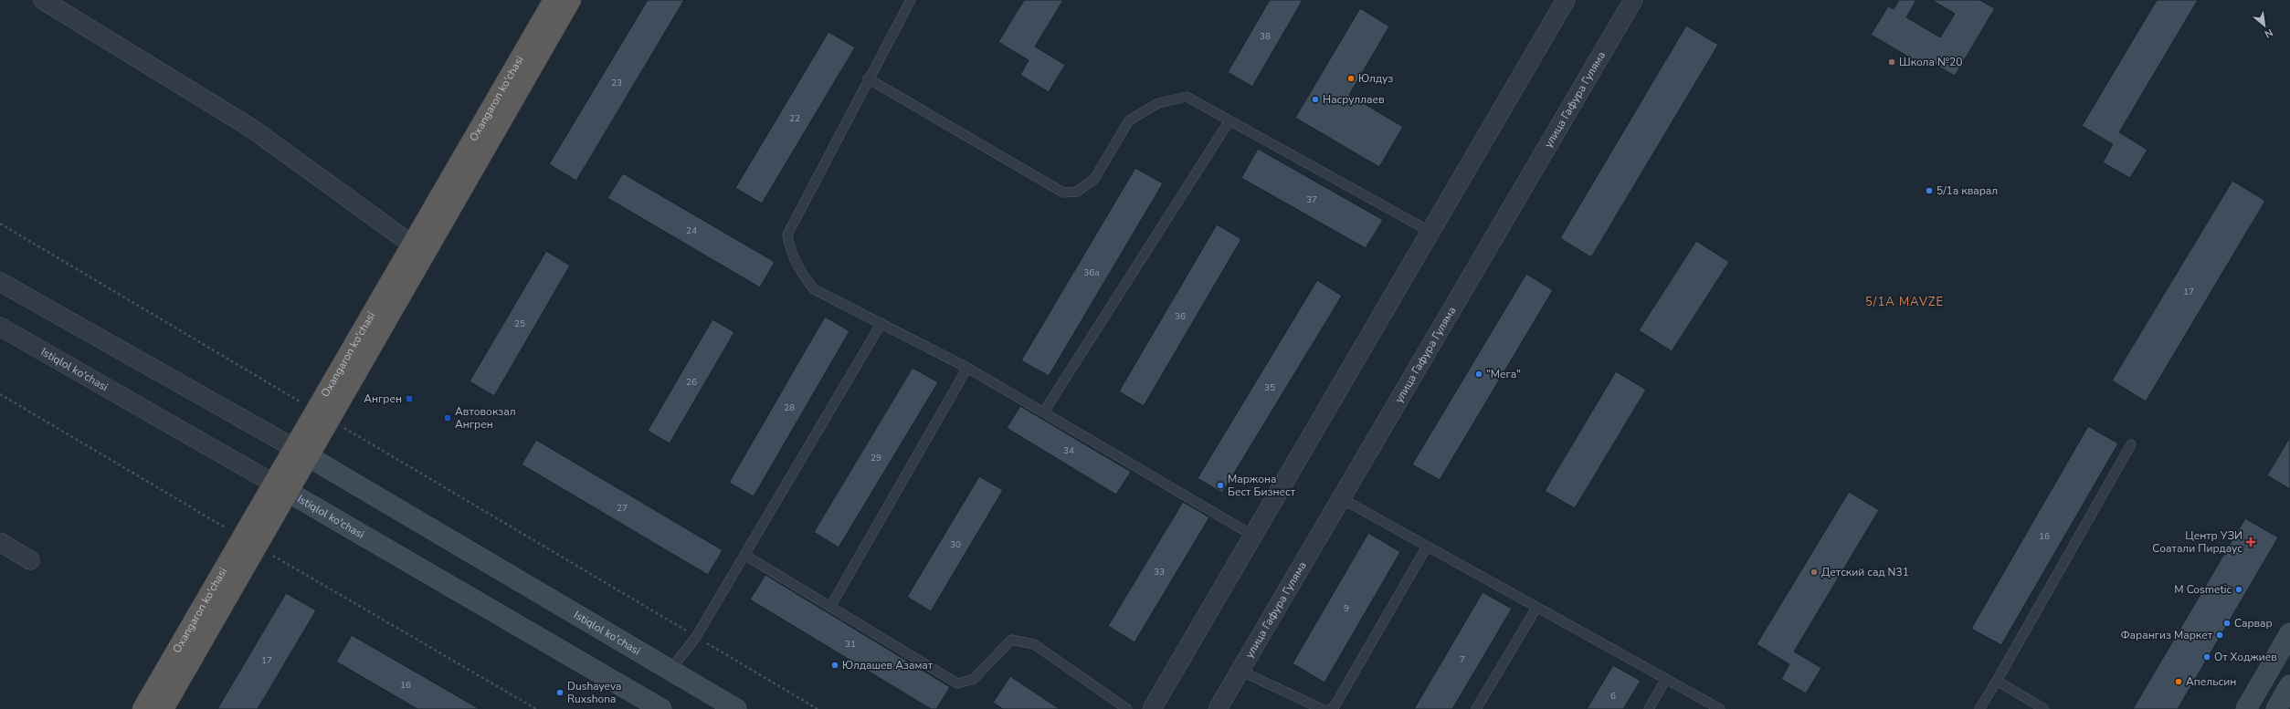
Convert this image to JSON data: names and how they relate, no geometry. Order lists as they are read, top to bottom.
{
  "streets": {
    "highway": ["Oxangaron ko'chasi"],
    "main road": ["Istiqlol ko'chasi"],
    "street": ["улица Гафура Гуляма"]
  },
  "crossings": [
    ["Oxangaron ko'chasi", "Istiqlol ko'chasi"]
  ],
  "districts": ["5/1A MAVZE"],
  "places": {
    "other": [
      "Школа №20",
      "Юлдуз",
      "Насруллаев",
      "5/1а кварал",
      "\"Мега\"",
      "Маржона Бест Бизнест",
      "Детский сад N31",
      "M Cosmetic",
      "Сарвар",
      "Фарангиз Маркет",
      "От Ходжиев",
      "Юлдашев Азамат",
      "Апельсин",
      "Dushayeva Ruxshona"
    ],
    "transit": ["Ангрен", "Автовокзал Ангрен"],
    "health": ["Центр УЗИ Соатали Пирдаус"]
  },
  "house_numbers": [
    "38",
    "23",
    "22",
    "37",
    "24",
    "36а",
    "17",
    "36",
    "25",
    "26",
    "35",
    "28",
    "34",
    "29",
    "27",
    "16",
    "30",
    "33",
    "9",
    "31",
    "7",
    "17",
    "16",
    "6"
  ],
  "north": "bottom right"
}
